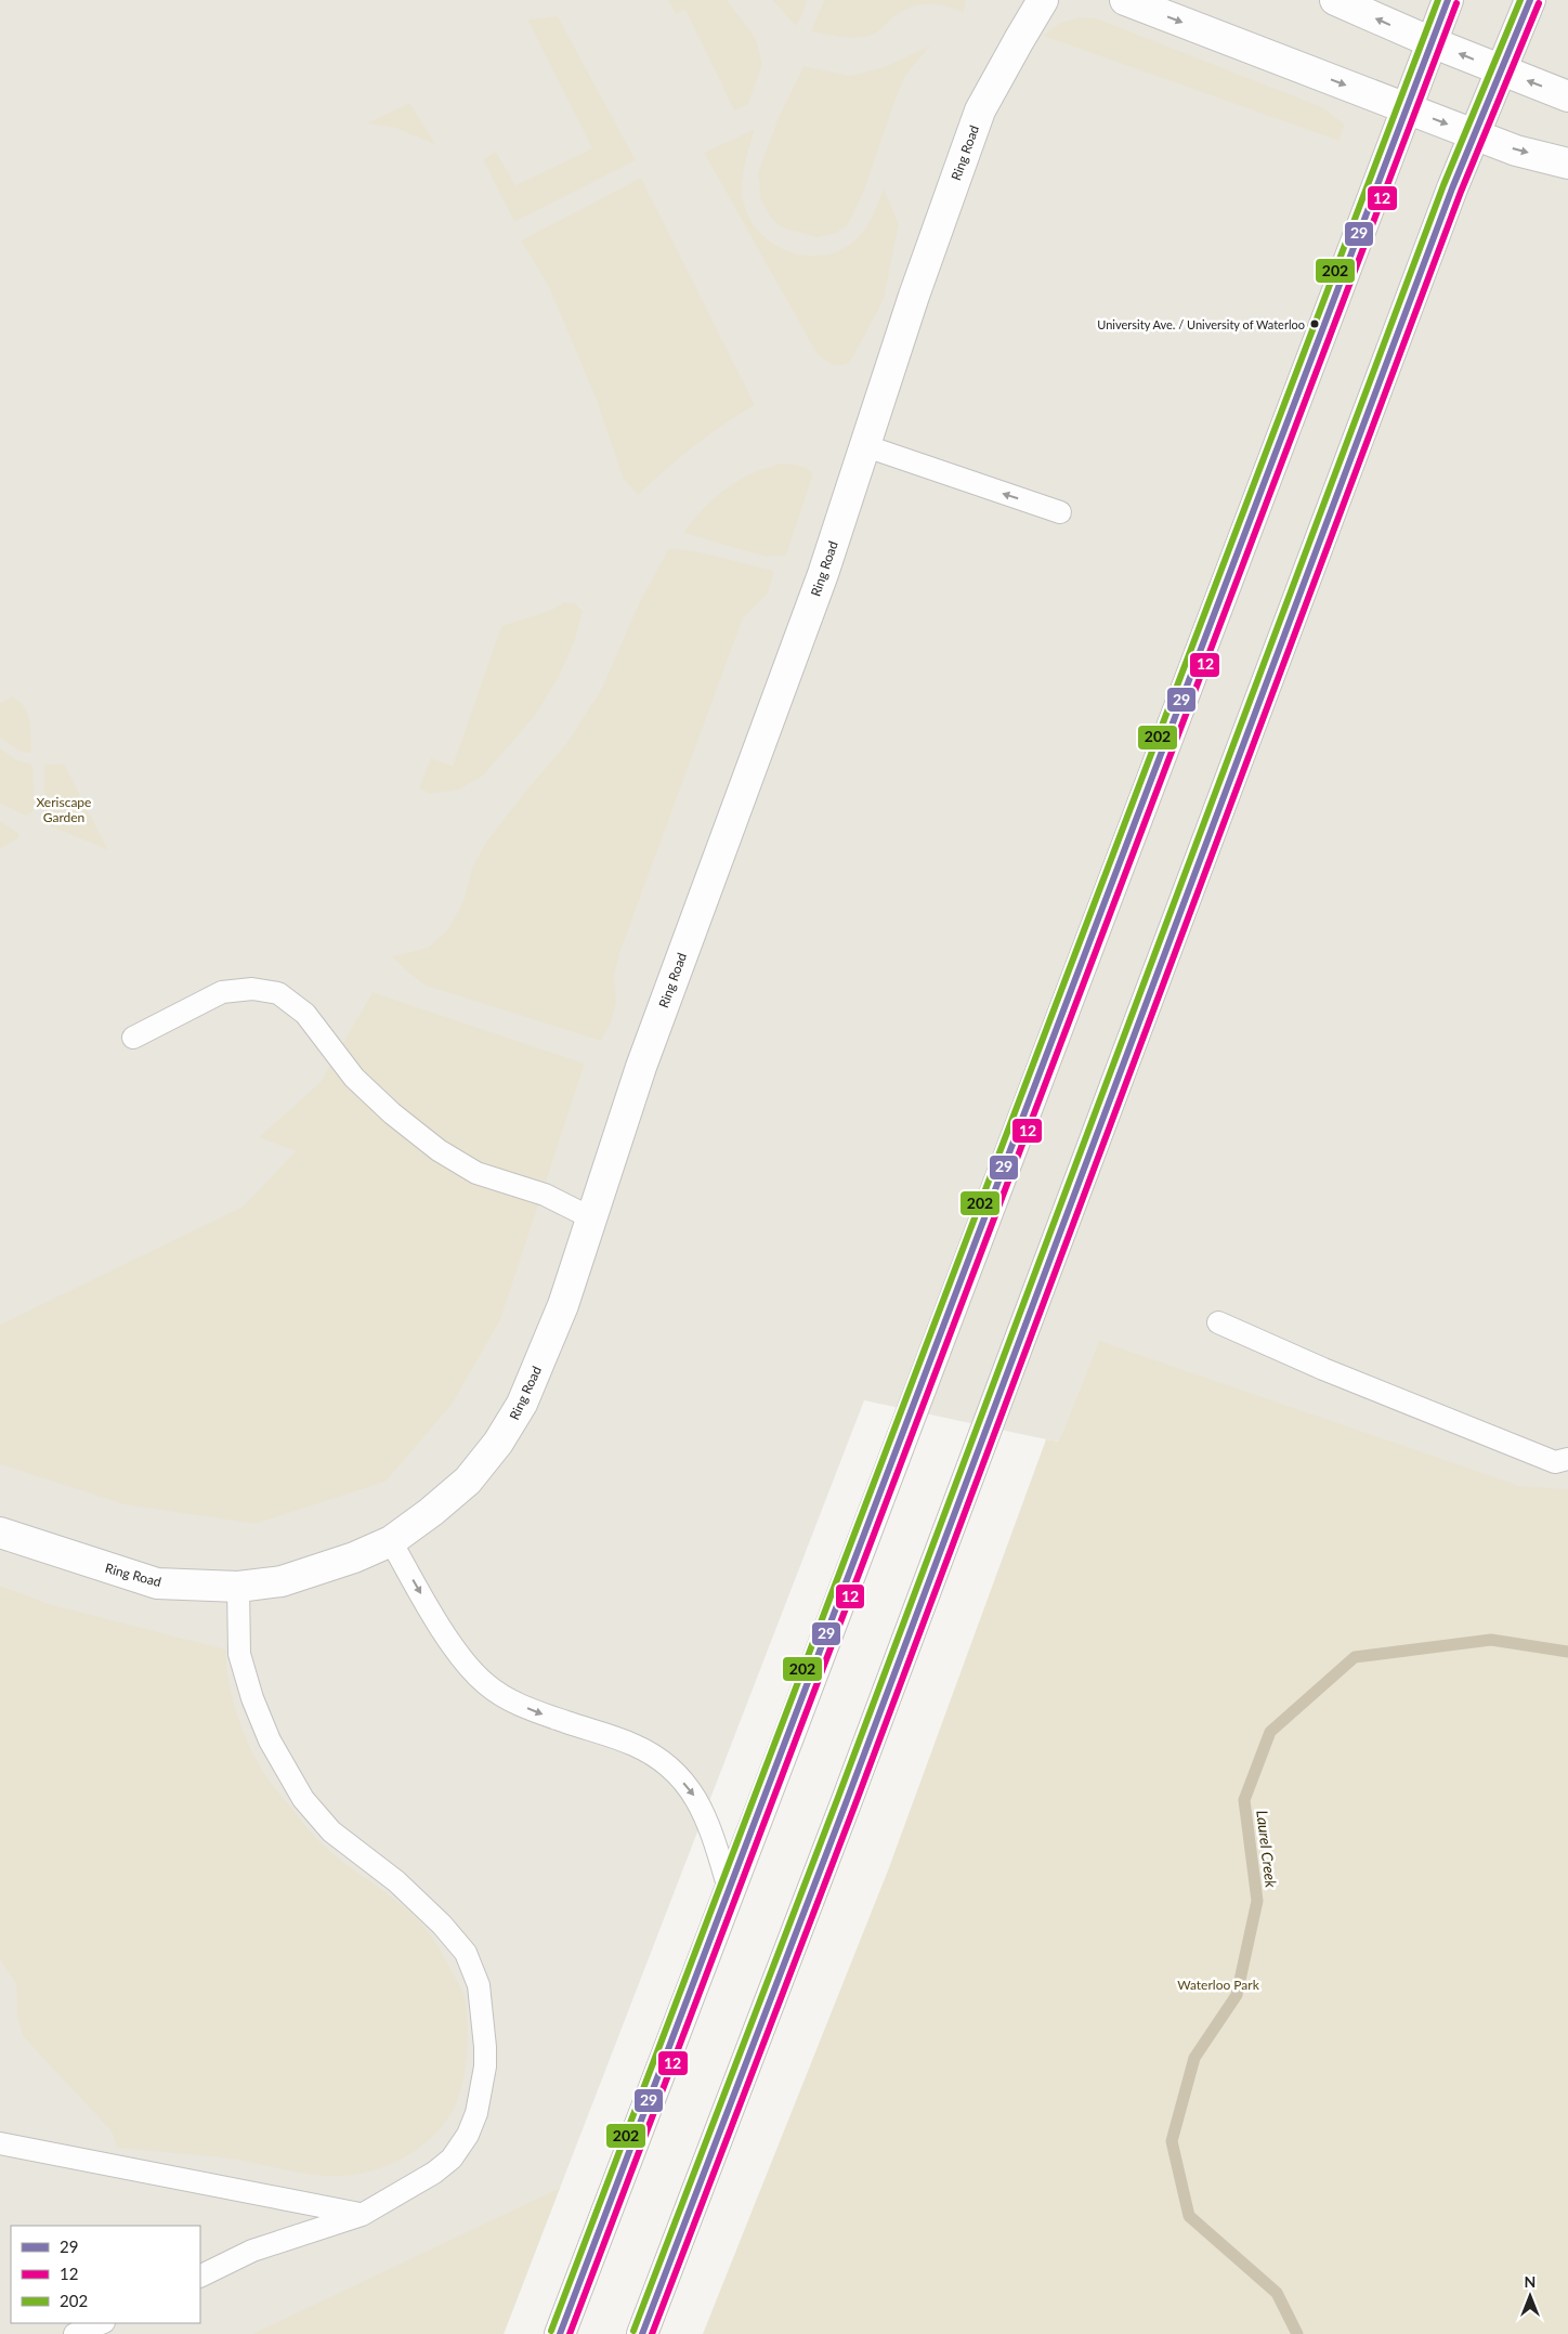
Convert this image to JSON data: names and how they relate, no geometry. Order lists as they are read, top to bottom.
{
  "streets": {
    "main road": ["Ring Road"]
  },
  "water": ["Laurel Creek"],
  "parks": ["Xeriscape Garden", "Waterloo Park"],
  "places": ["University Ave. / University of Waterloo"],
  "lines": ["transit line 29", "transit line 202", "transit line 12"],
  "legend": ["29", "12", "202"],
  "north": "top"
}
